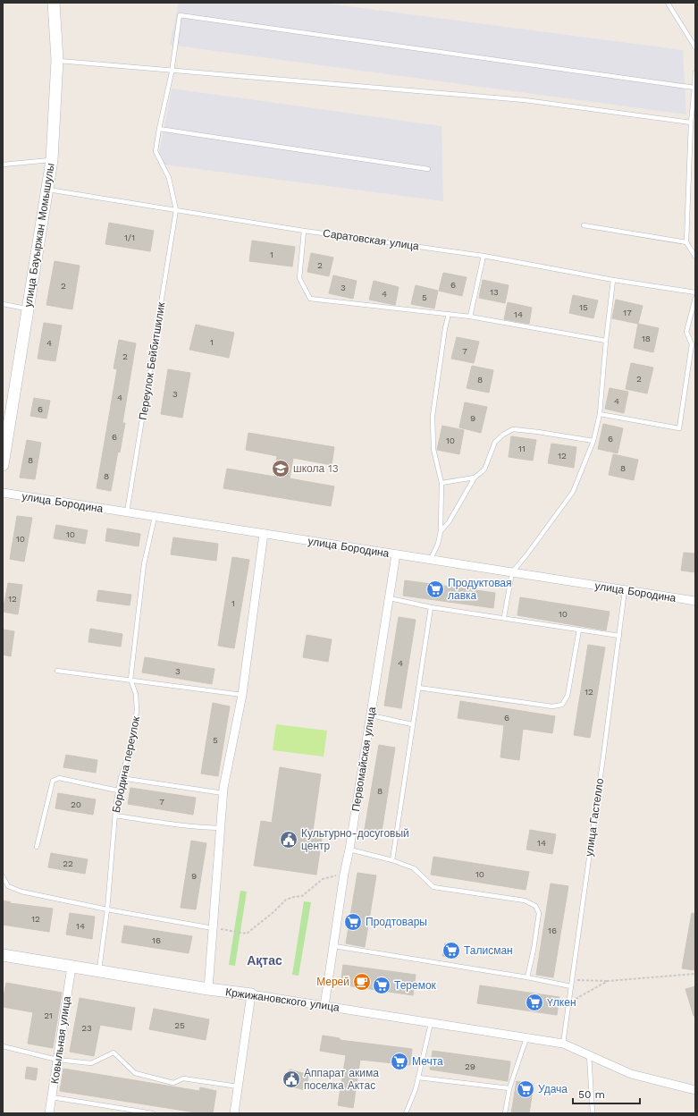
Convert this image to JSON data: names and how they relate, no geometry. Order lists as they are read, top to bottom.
{
  "streets": {
    "street": [
      "улица Бауыржан Момышулы",
      "улица Бородина",
      "Первомайская улица",
      "Кржижановского улица",
      "Ковыльная улица"
    ],
    "lane": [
      "Саратовская улица",
      "Переулок Бейбитшилик",
      "Бородина переулок",
      "улица Гастелло"
    ]
  },
  "crossings": [
    ["улица Бауыржан Момышулы", "Саратовская улица"],
    ["Саратовская улица", "Переулок Бейбитшилик"],
    ["Переулок Бейбитшилик", "улица Бородина"],
    ["улица Бородина", "Первомайская улица"],
    ["улица Бородина", "Бородина переулок"],
    ["улица Бородина", "улица Гастелло"],
    ["Первомайская улица", "Кржижановского улица"],
    ["Бородина переулок", "Кржижановского улица"],
    ["улица Гастелло", "Кржижановского улица"],
    ["Кржижановского улица", "Ковыльная улица"]
  ],
  "districts": ["Ақтас"],
  "places": {
    "school or university": ["школа 13"],
    "supermarket": [
      "Продуктовая лавка",
      "Продтовары",
      "Талисман",
      "Теремок",
      "Yлкен",
      "Мечта",
      "Удача"
    ],
    "public building": ["Культурно-досуговый центр", "Аппарат акима поселка Актас"],
    "cafe": ["Мерей"]
  },
  "house_numbers": [
    "1/1",
    "1",
    "2",
    "6",
    "2",
    "3",
    "13",
    "4",
    "5",
    "15",
    "17",
    "14",
    "18",
    "1",
    "4",
    "7",
    "2",
    "2",
    "8",
    "3",
    "4",
    "4",
    "6",
    "9",
    "6",
    "6",
    "10",
    "11",
    "12",
    "8",
    "8",
    "8",
    "10",
    "10",
    "12",
    "1",
    "10",
    "4",
    "3",
    "12",
    "6",
    "5",
    "8",
    "7",
    "20",
    "14",
    "22",
    "10",
    "9",
    "12",
    "14",
    "16",
    "16",
    "21",
    "25",
    "23",
    "29"
  ],
  "scale_bar": "50 m"
}
